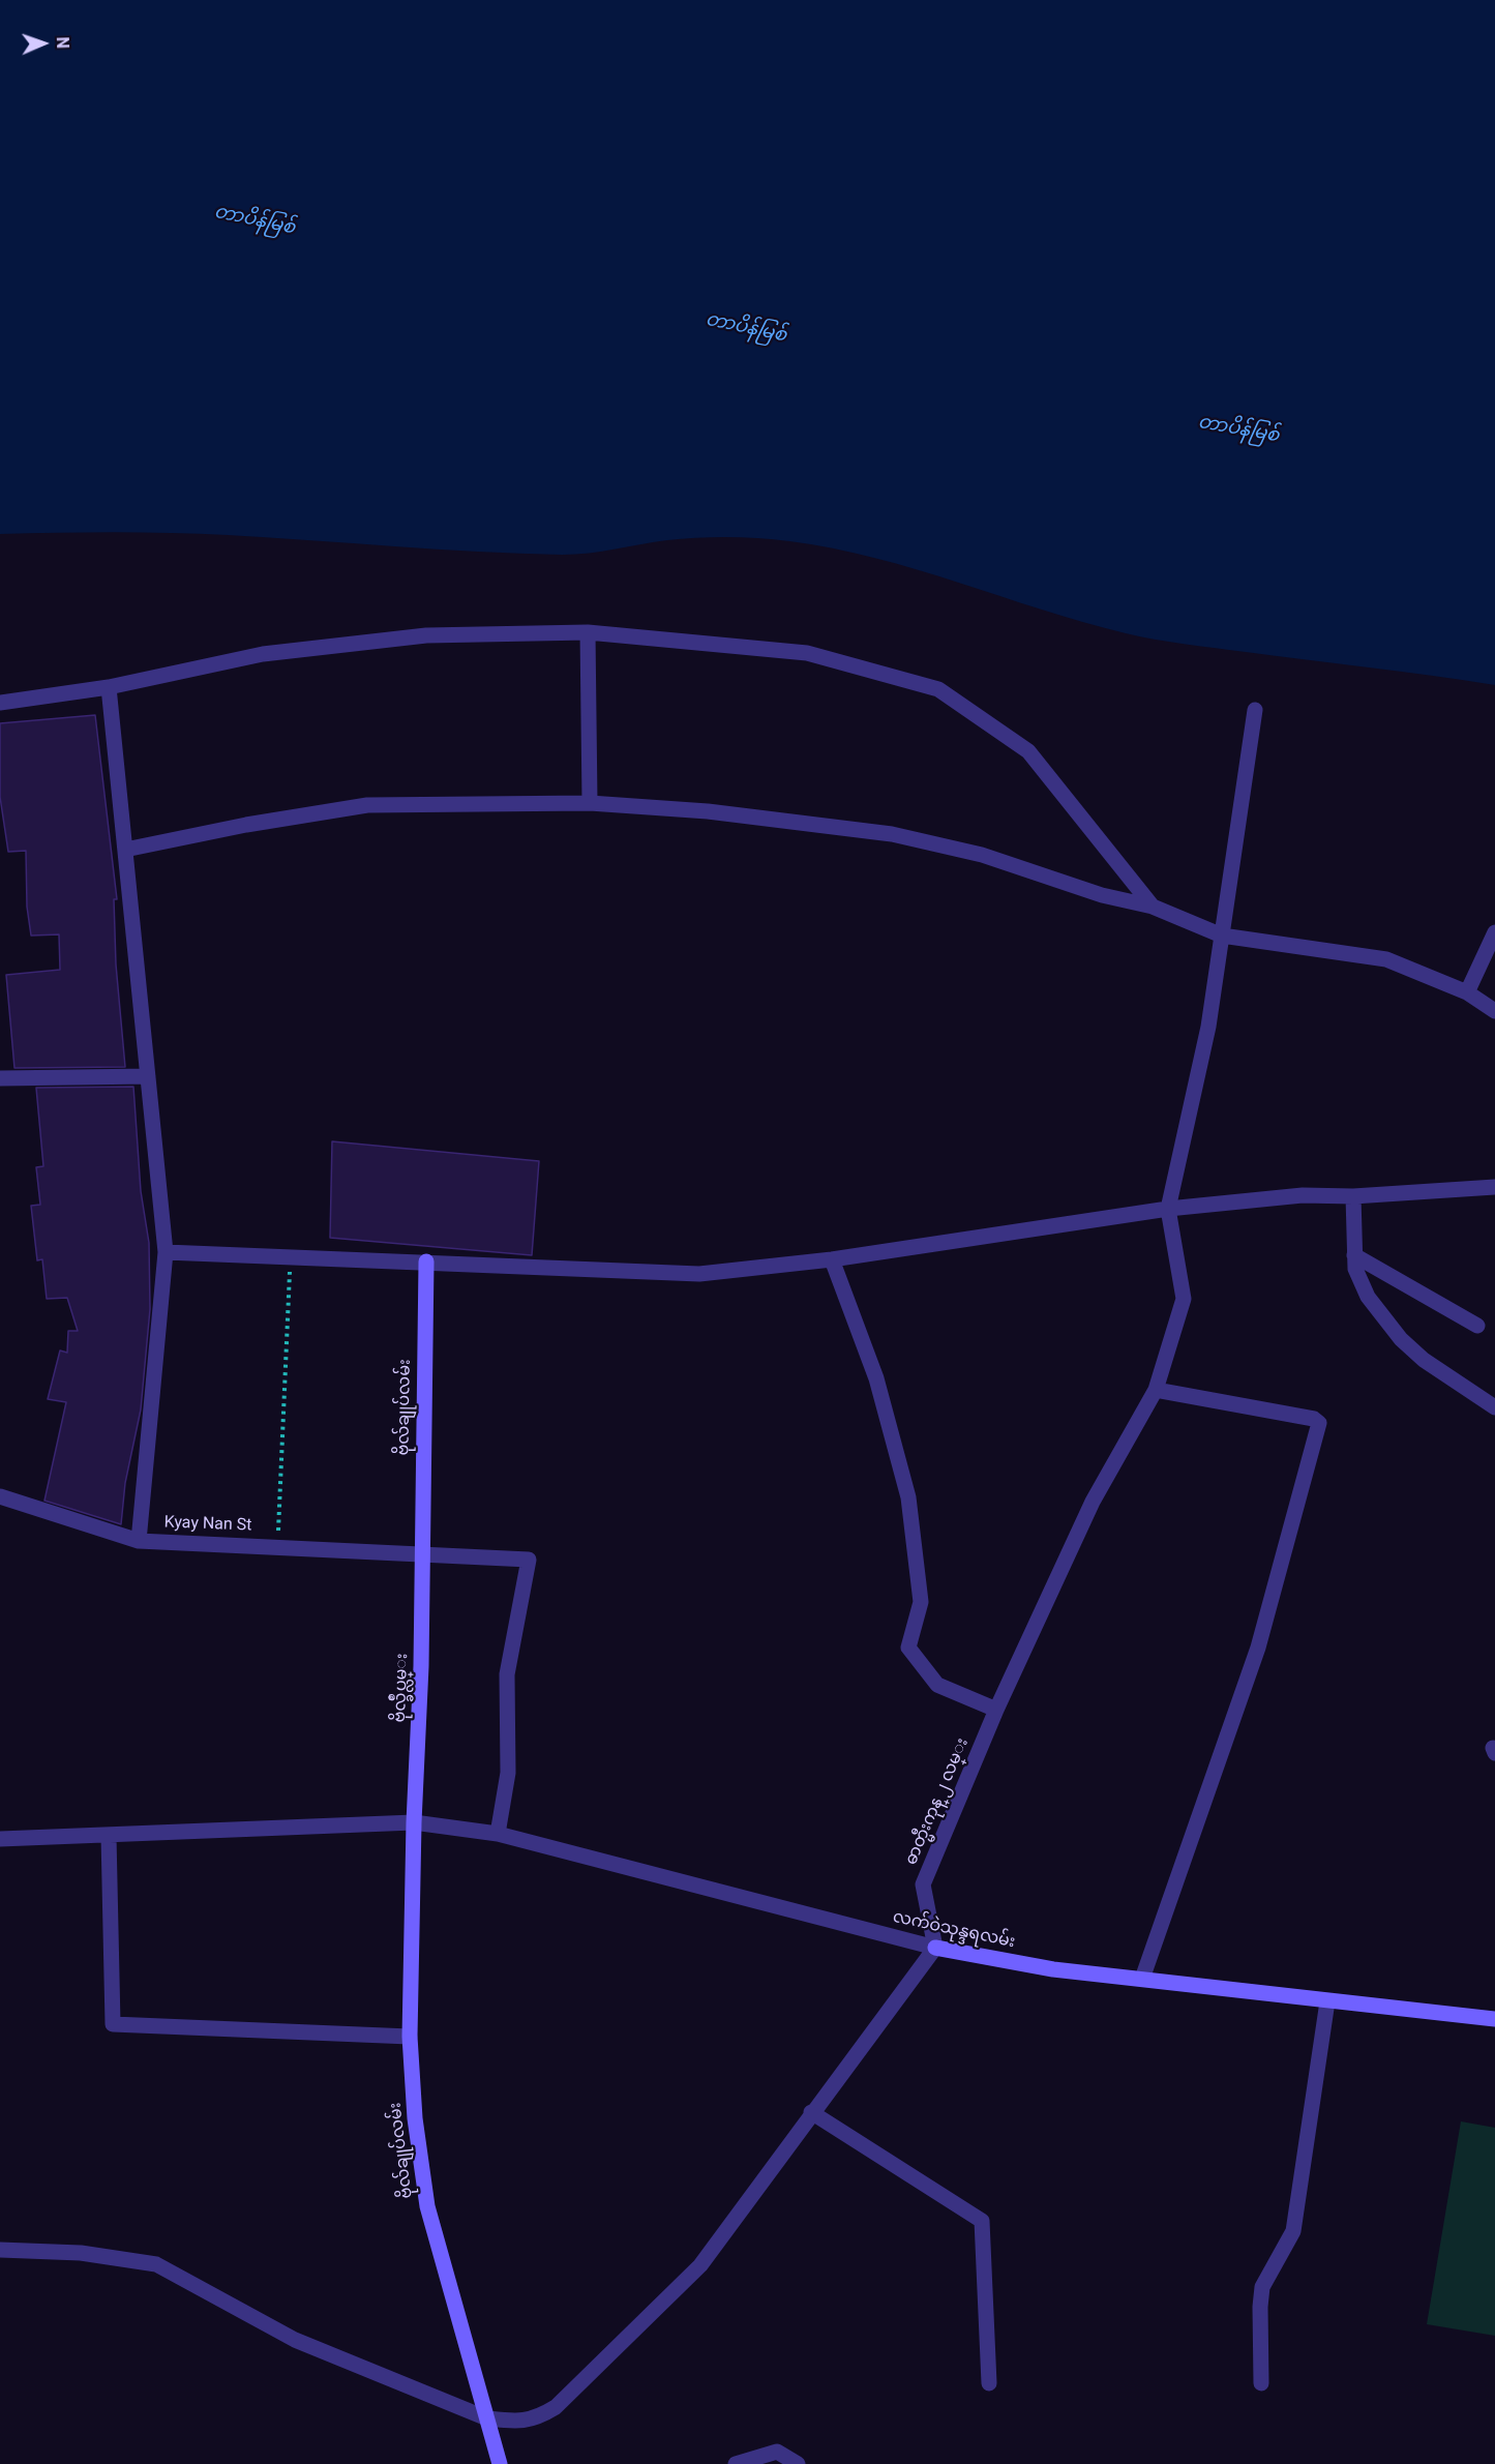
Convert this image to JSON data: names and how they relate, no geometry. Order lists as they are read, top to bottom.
{
  "streets": {
    "street": [
      "ဗိုလ်ချုပ်လမ်း",
      "Kyay Nan St",
      "ဗိုလ္ခ်ဳပ္လမ္း",
      "ဓာတ္မီးကုန္ ၂ လမ္း",
      "လက်ဝဲသုန္ဒရလမ်း"
    ]
  },
  "crossings": [
    ["ဗိုလ်ချုပ်လမ်း", "Kyay Nan St"],
    ["ဗိုလ်ချုပ်လမ်း", "ဗိုလ္ခ်ဳပ္လမ္း"],
    ["ဗိုလ်ချုပ်လမ်း", "လက်ဝဲသုန္ဒရလမ်း"],
    ["Kyay Nan St", "ဗိုလ္ခ်ဳပ္လမ္း"],
    ["Kyay Nan St", "လက်ဝဲသုန္ဒရလမ်း"],
    ["ဗိုလ္ခ်ဳပ္လမ္း", "လက်ဝဲသုန္ဒရလမ်း"],
    ["ဓာတ္မီးကုန္ ၂ လမ္း", "လက်ဝဲသုန္ဒရလမ်း"]
  ],
  "water": ["တာပိန်မြစ်"],
  "north": "right"
}
